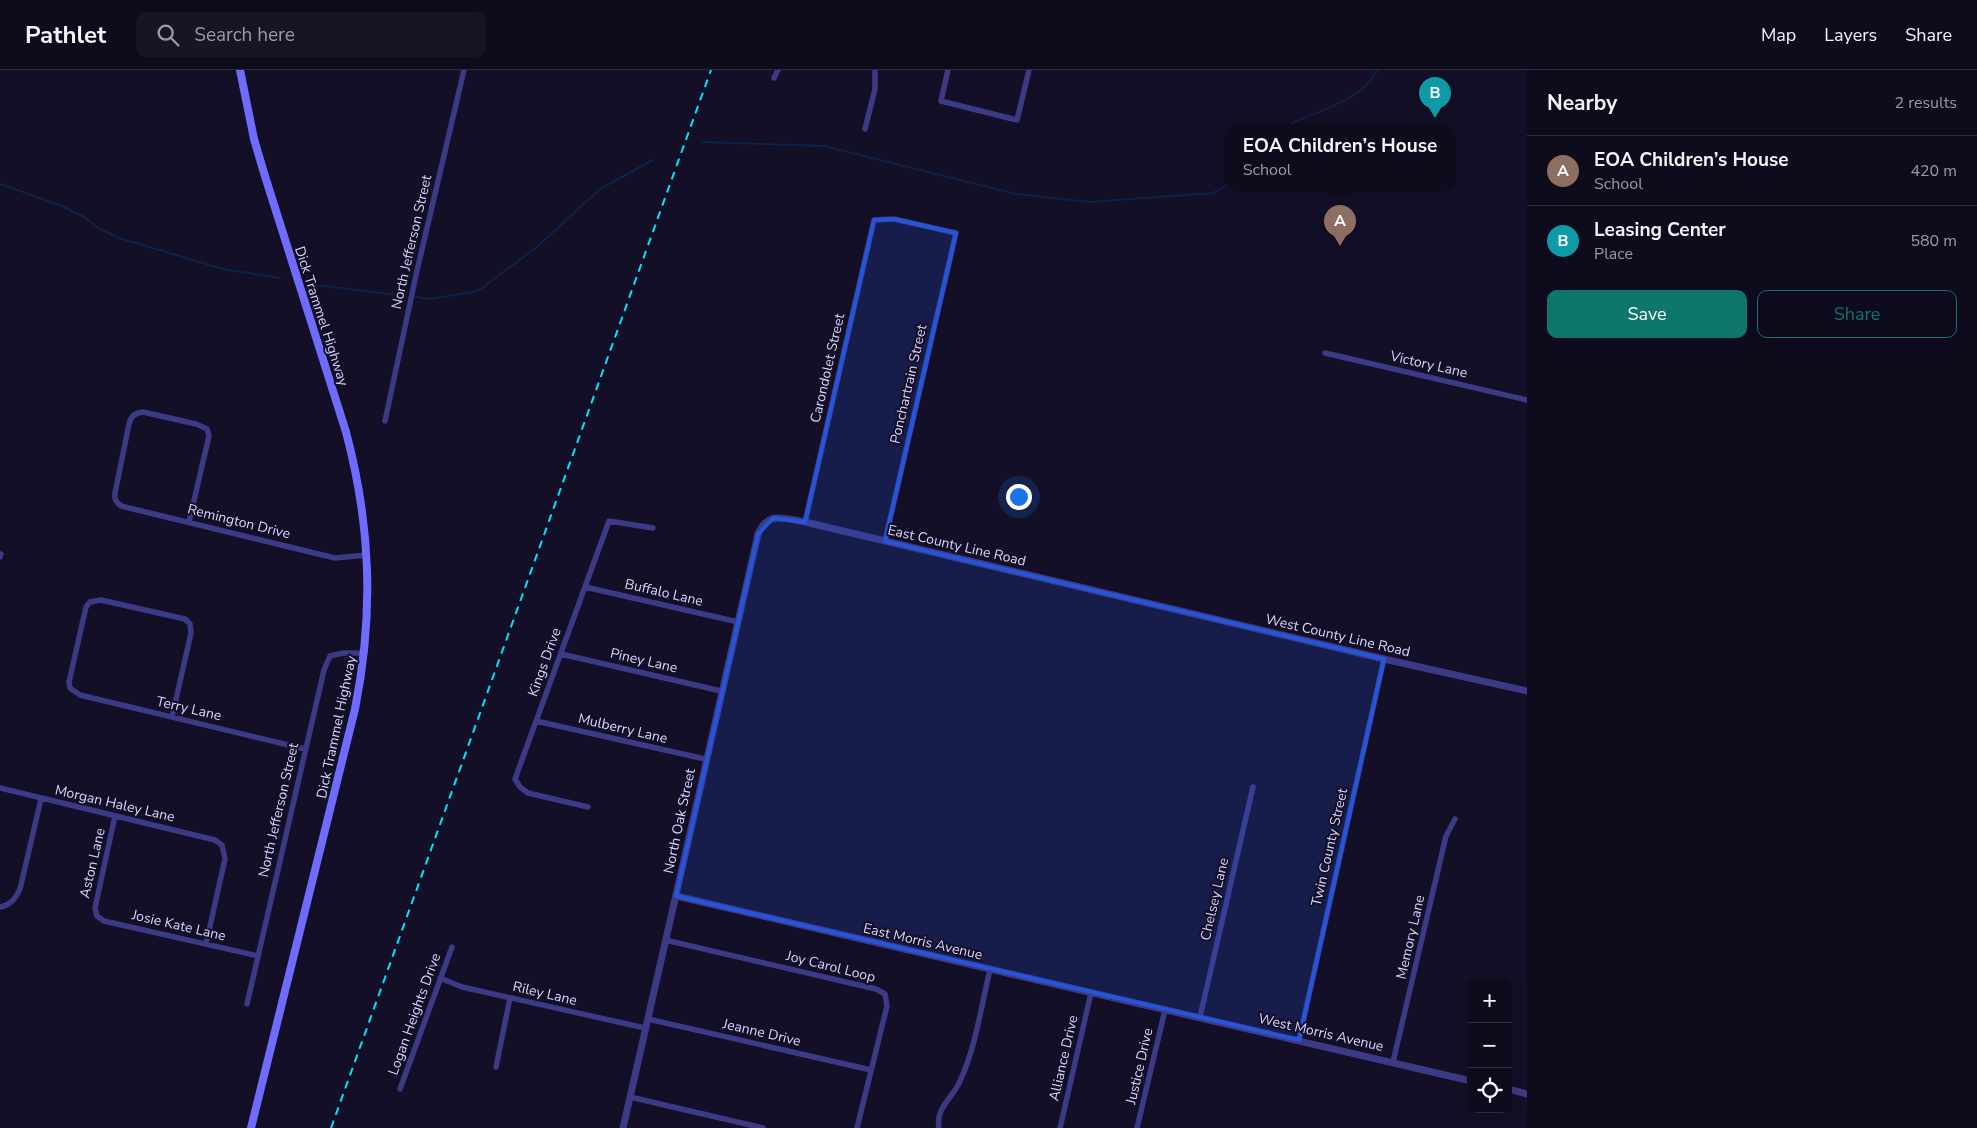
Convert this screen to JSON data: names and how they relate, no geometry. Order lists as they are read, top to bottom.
{
  "streets": {
    "main road": ["Dick Trammel Highway"],
    "street": [
      "North Jefferson Street",
      "Victory Lane",
      "Carondolet Street",
      "Ponchartrain Street",
      "Remington Drive",
      "East County Line Road",
      "Buffalo Lane",
      "West County Line Road",
      "Piney Lane",
      "Kings Drive",
      "Terry Lane",
      "Mulberry Lane",
      "Morgan Haley Lane",
      "North Oak Street",
      "Twin County Street",
      "Aston Lane",
      "Chelsey Lane",
      "Josie Kate Lane",
      "Memory Lane",
      "East Morris Avenue",
      "Joy Carol Loop",
      "Riley Lane",
      "Logan Heights Drive",
      "Jeanne Drive",
      "West Morris Avenue",
      "Alliance Drive",
      "Justice Drive"
    ]
  },
  "crossings": [
    ["North Jefferson Street", "Dick Trammel Highway"],
    ["North Jefferson Street", "Terry Lane"],
    ["North Jefferson Street", "Josie Kate Lane"],
    ["Dick Trammel Highway", "Remington Drive"],
    ["Carondolet Street", "Ponchartrain Street"],
    ["Carondolet Street", "East County Line Road"],
    ["Ponchartrain Street", "East County Line Road"],
    ["East County Line Road", "West County Line Road"],
    ["East County Line Road", "North Oak Street"],
    ["Buffalo Lane", "Kings Drive"],
    ["Buffalo Lane", "North Oak Street"],
    ["West County Line Road", "Twin County Street"],
    ["Piney Lane", "Kings Drive"],
    ["Piney Lane", "North Oak Street"],
    ["Kings Drive", "Mulberry Lane"],
    ["Mulberry Lane", "North Oak Street"],
    ["Morgan Haley Lane", "Aston Lane"],
    ["Morgan Haley Lane", "Josie Kate Lane"],
    ["North Oak Street", "East Morris Avenue"],
    ["North Oak Street", "Joy Carol Loop"],
    ["North Oak Street", "Riley Lane"],
    ["North Oak Street", "Jeanne Drive"],
    ["Twin County Street", "West Morris Avenue"],
    ["Aston Lane", "Josie Kate Lane"],
    ["Chelsey Lane", "West Morris Avenue"],
    ["Memory Lane", "West Morris Avenue"],
    ["East Morris Avenue", "West Morris Avenue"],
    ["East Morris Avenue", "Alliance Drive"],
    ["East Morris Avenue", "Justice Drive"],
    ["Joy Carol Loop", "Jeanne Drive"],
    ["Riley Lane", "Logan Heights Drive"],
    ["West Morris Avenue", "Justice Drive"]
  ],
  "page": {
    "header": "Pathlet",
    "search": "Search here",
    "nav": ["Map", "Layers", "Share"],
    "heading": ["Nearby", "2 results"],
    "pins": ["B", "A"],
    "popup": ["EOA Children’s House", "School"],
    "list": [
      {
        "mark": "A",
        "name": "EOA Children’s House",
        "note": "School",
        "value": "420 m"
      },
      {
        "mark": "B",
        "name": "Leasing Center",
        "note": "Place",
        "value": "580 m"
      }
    ],
    "buttons": ["Save", "Share"],
    "map_buttons": ["+", "−"]
  }
}
